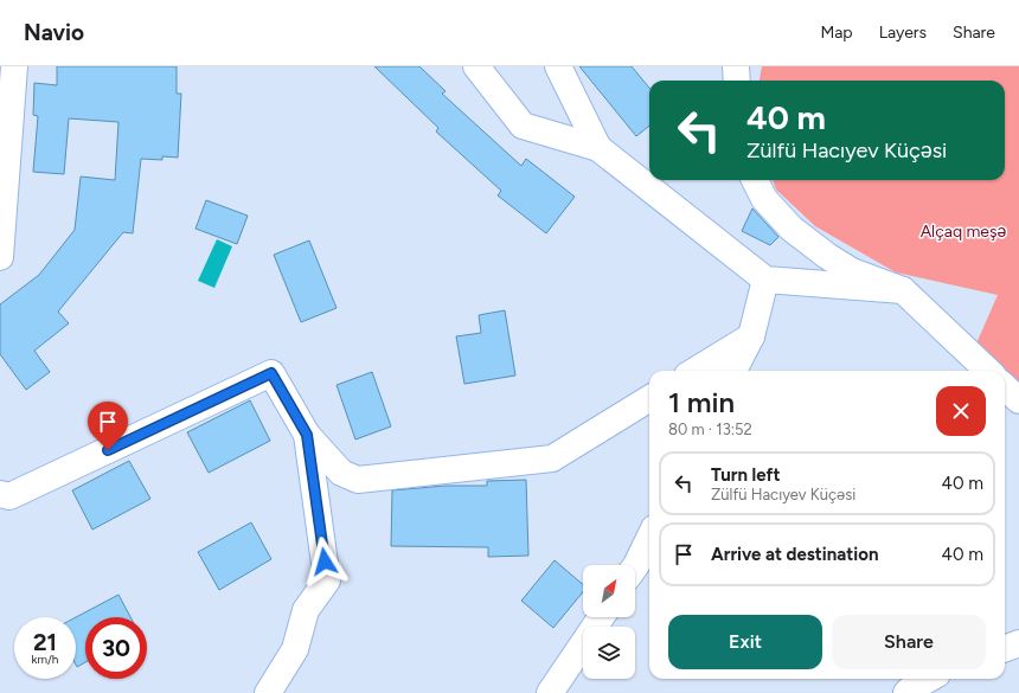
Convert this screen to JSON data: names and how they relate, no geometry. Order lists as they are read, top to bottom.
{
  "parks": ["Alçaq meşə"],
  "north": "top right",
  "page": {
    "header": "Navio",
    "nav": ["Map", "Layers", "Share"],
    "turn": ["40 m", "Zülfü Hacıyev Küçəsi"],
    "heading": ["1 min", "80 m · 13:52"],
    "list": [
      {
        "name": "Turn left",
        "note": "Zülfü Hacıyev Küçəsi",
        "value": "40 m"
      },
      {
        "name": "Arrive at destination",
        "value": "40 m"
      }
    ],
    "buttons": ["Exit", "Share"],
    "speed": "21 km/h",
    "limit": "30"
  }
}
